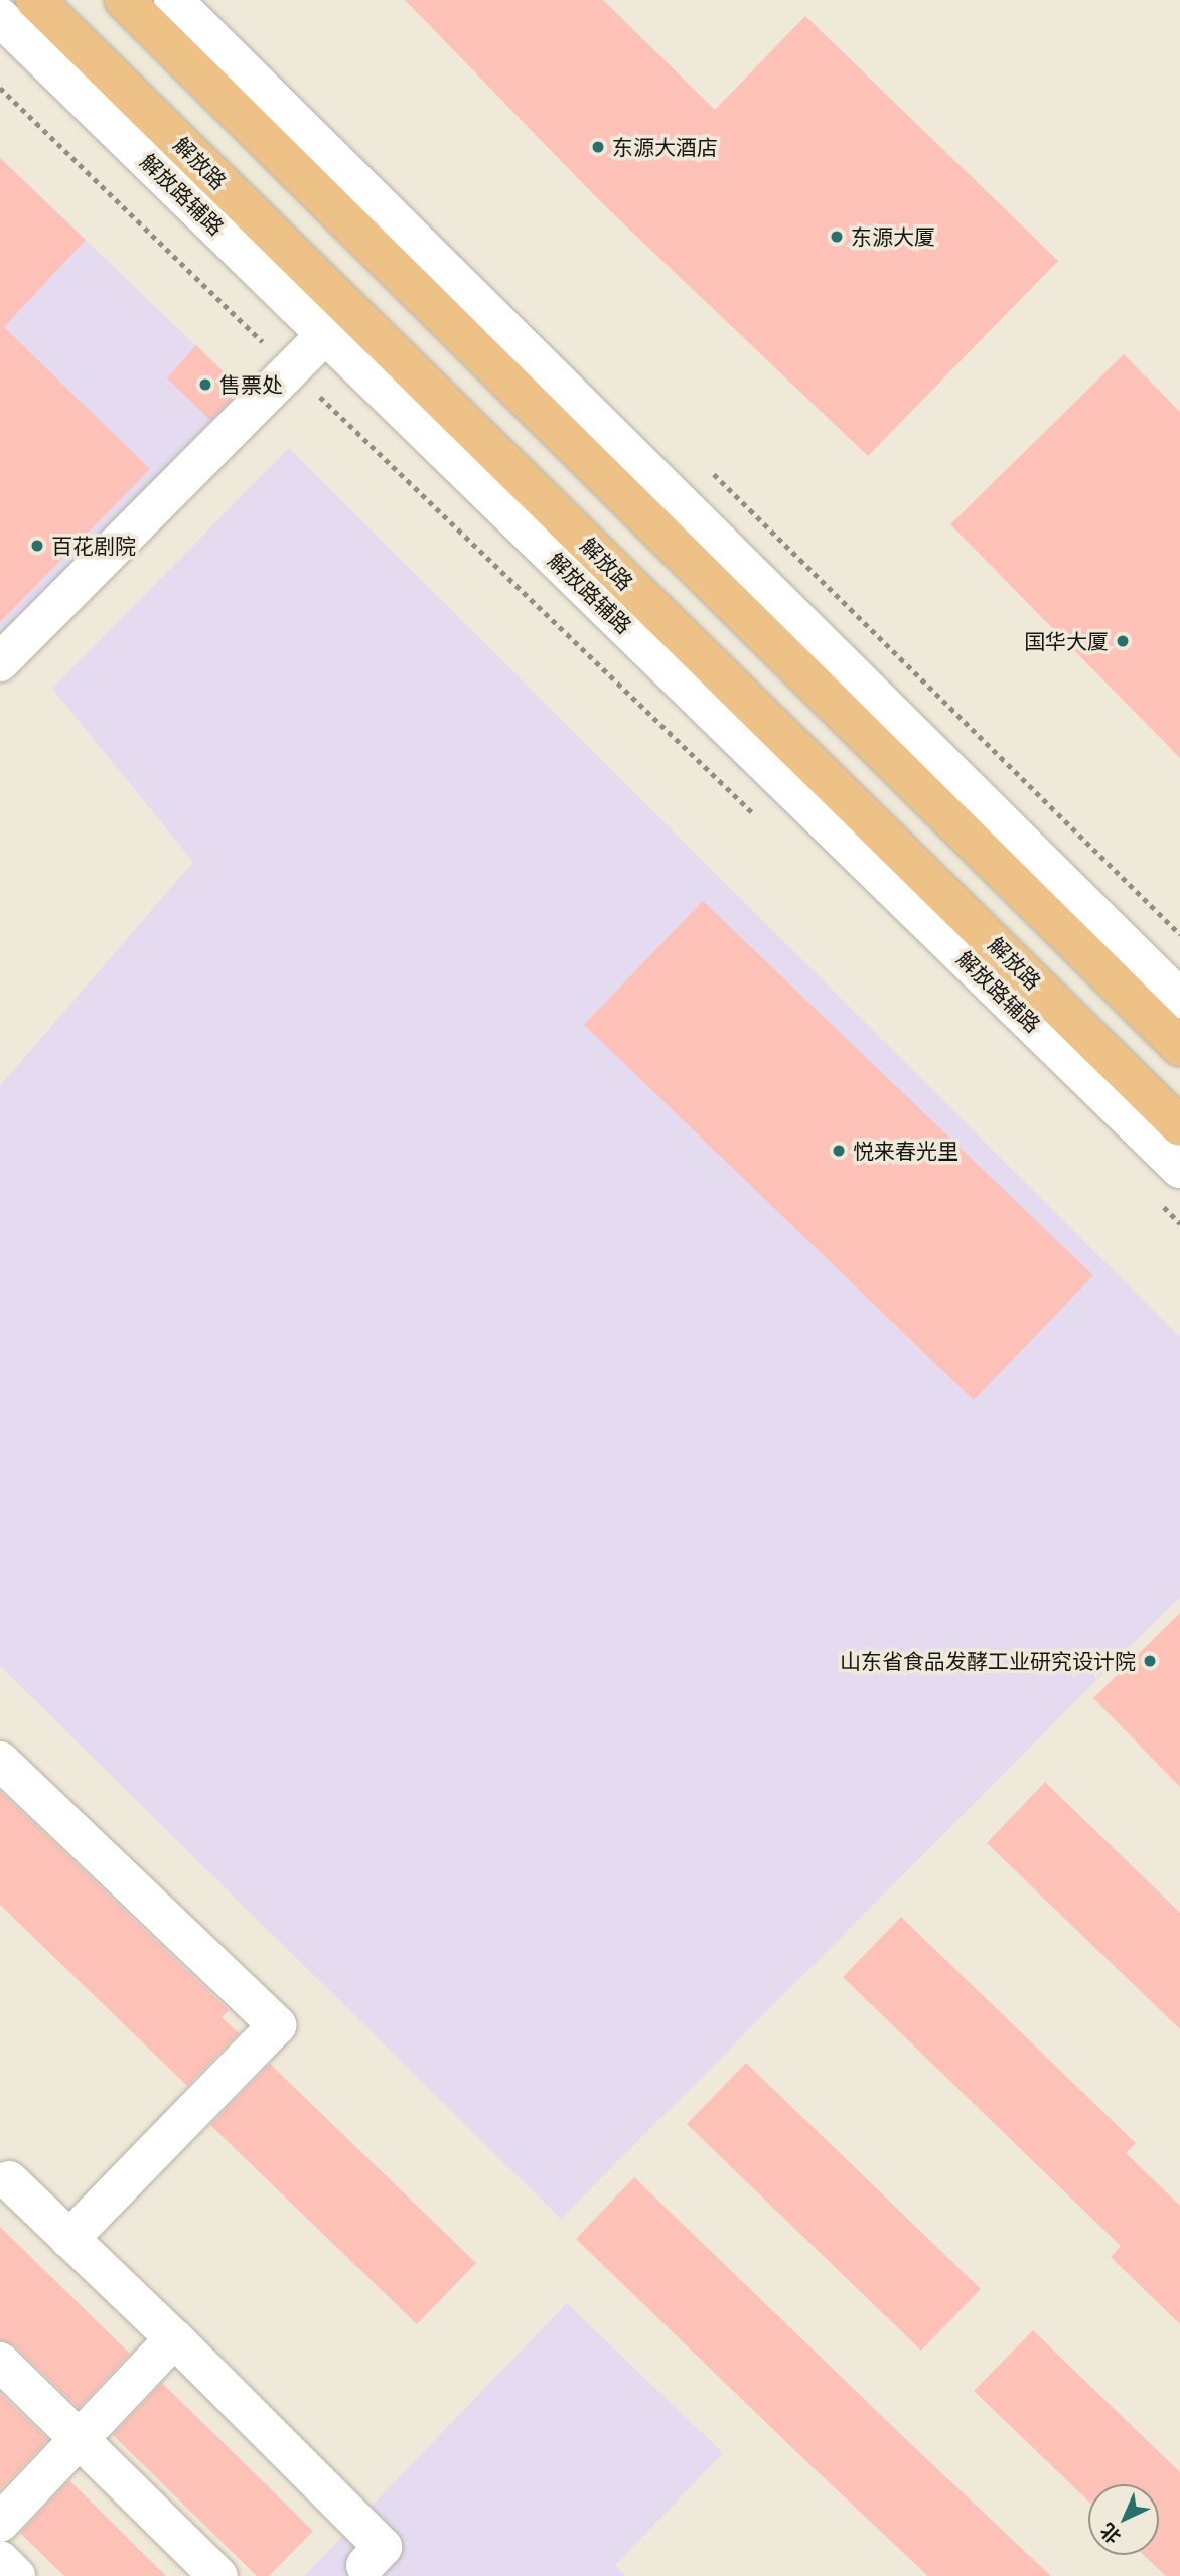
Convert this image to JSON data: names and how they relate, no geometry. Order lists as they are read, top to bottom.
{
  "streets": {
    "main road": ["解放路"],
    "street": ["解放路辅路"]
  },
  "places": [
    "东源大酒店",
    "东源大厦",
    "售票处",
    "百花剧院",
    "国华大厦",
    "悦来春光里",
    "山东省食品发酵工业研究设计院"
  ],
  "north": "bottom left"
}
